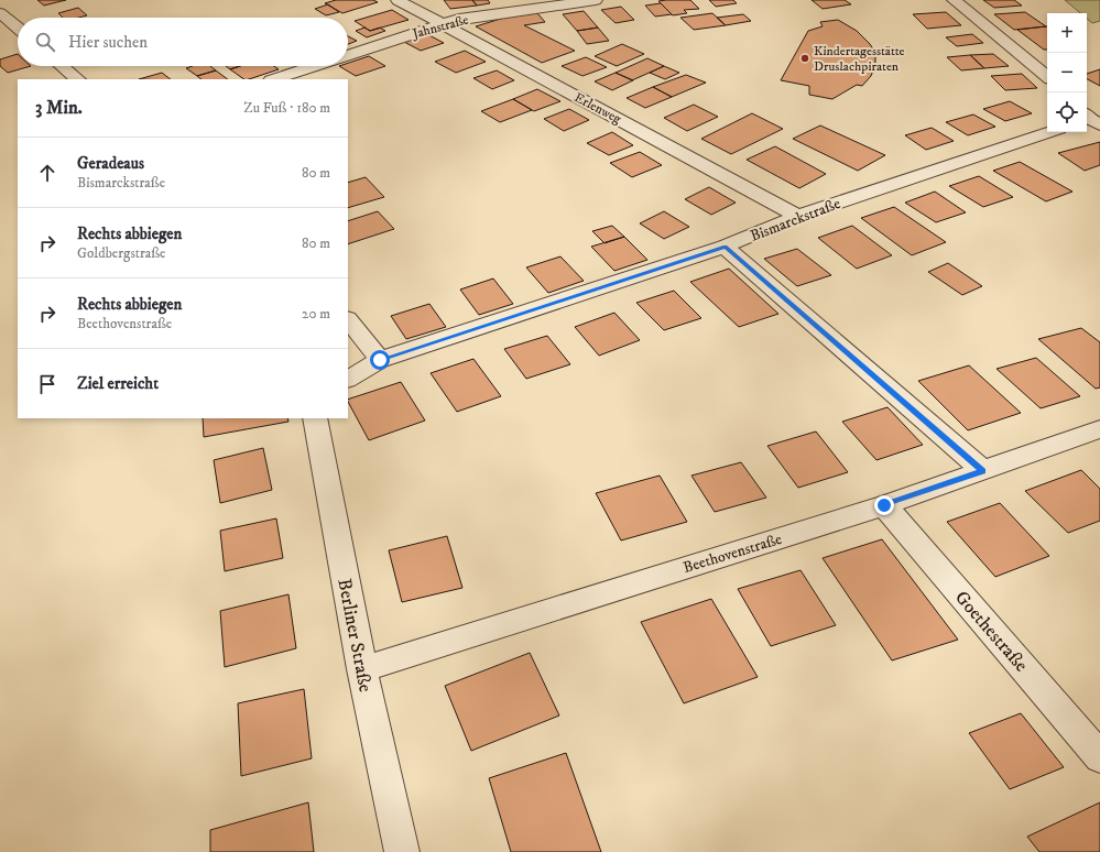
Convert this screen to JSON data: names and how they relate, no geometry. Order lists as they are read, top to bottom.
{
  "streets": {
    "street": [
      "Jahnstraße",
      "Erlenweg",
      "Bismarckstraße",
      "Beethovenstraße",
      "Goethestraße",
      "Berliner Straße"
    ]
  },
  "crossings": [
    ["Jahnstraße", "Erlenweg"],
    ["Erlenweg", "Bismarckstraße"],
    ["Beethovenstraße", "Goethestraße"],
    ["Beethovenstraße", "Berliner Straße"]
  ],
  "places": ["Kindertagesstätte Druslachpiraten"],
  "page": {
    "map_buttons": ["+", "−"],
    "search": "Hier suchen",
    "heading": ["3 Min.", "Zu Fuß · 180 m"],
    "list": [
      ["Geradeaus", "Bismarckstraße", "80 m"],
      ["Rechts abbiegen", "Goldbergstraße", "80 m"],
      ["Rechts abbiegen", "Beethovenstraße", "20 m"],
      "Ziel erreicht"
    ]
  }
}
